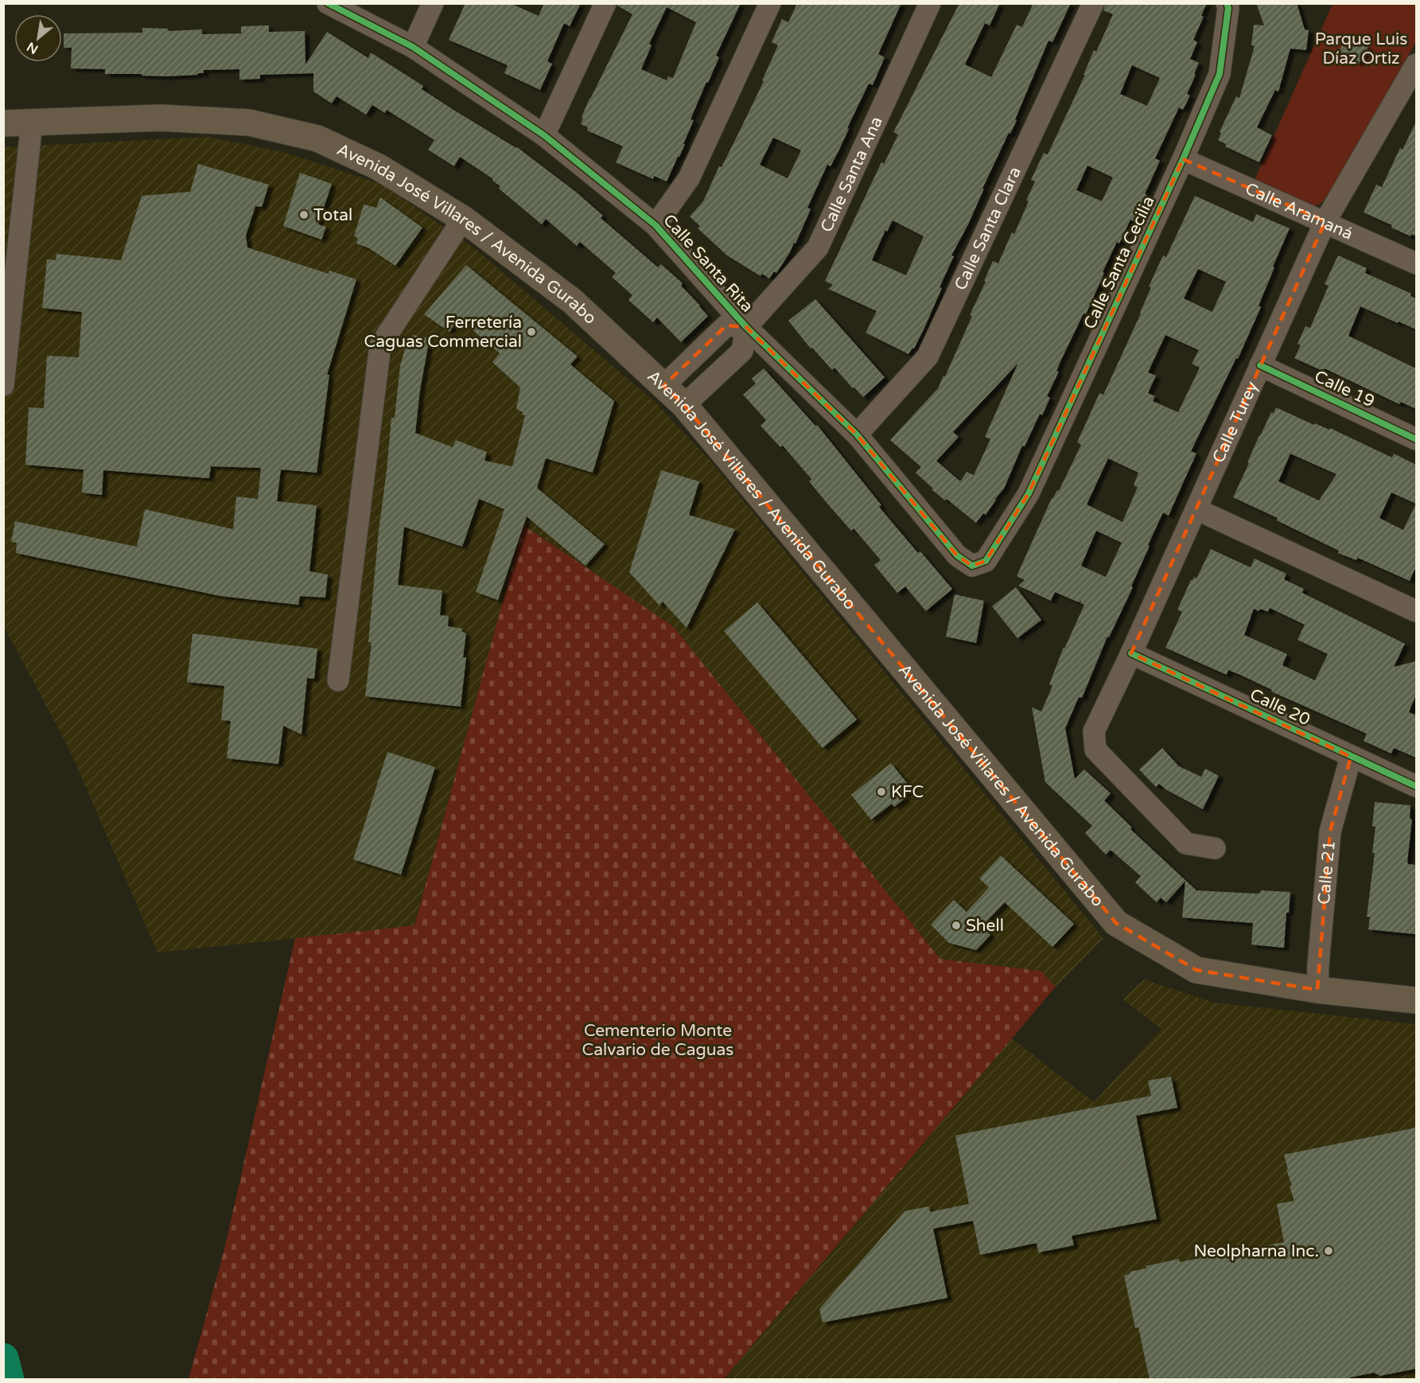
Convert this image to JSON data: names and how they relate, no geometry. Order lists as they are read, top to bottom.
{
  "streets": {
    "main road": ["Avenida José Villares / Avenida Gurabo"],
    "street": [
      "Calle Santa Ana",
      "Calle Aramaná",
      "Calle Santa Clara",
      "Calle Santa Cecilia",
      "Calle Santa Rita",
      "Calle 19",
      "Calle Turey",
      "Calle 20",
      "Calle 21"
    ]
  },
  "crossings": [
    ["Calle Santa Ana", "Calle Santa Rita"],
    ["Calle Aramaná", "Calle Santa Cecilia"],
    ["Calle Aramaná", "Calle Turey"],
    ["Calle Santa Clara", "Calle Santa Rita"],
    ["Avenida José Villares / Avenida Gurabo", "Calle 21"],
    ["Calle Santa Cecilia", "Calle Santa Rita"],
    ["Calle 19", "Calle Turey"],
    ["Calle Turey", "Calle 20"],
    ["Calle 20", "Calle 21"]
  ],
  "parks": ["Parque Luis Díaz Ortiz", "Cementerio Monte Calvario de Caguas"],
  "places": [
    "Total",
    "Ferretería Caguas Commercial",
    "KFC",
    "Shell",
    "Neolpharna Inc."
  ],
  "north": "bottom left"
}
